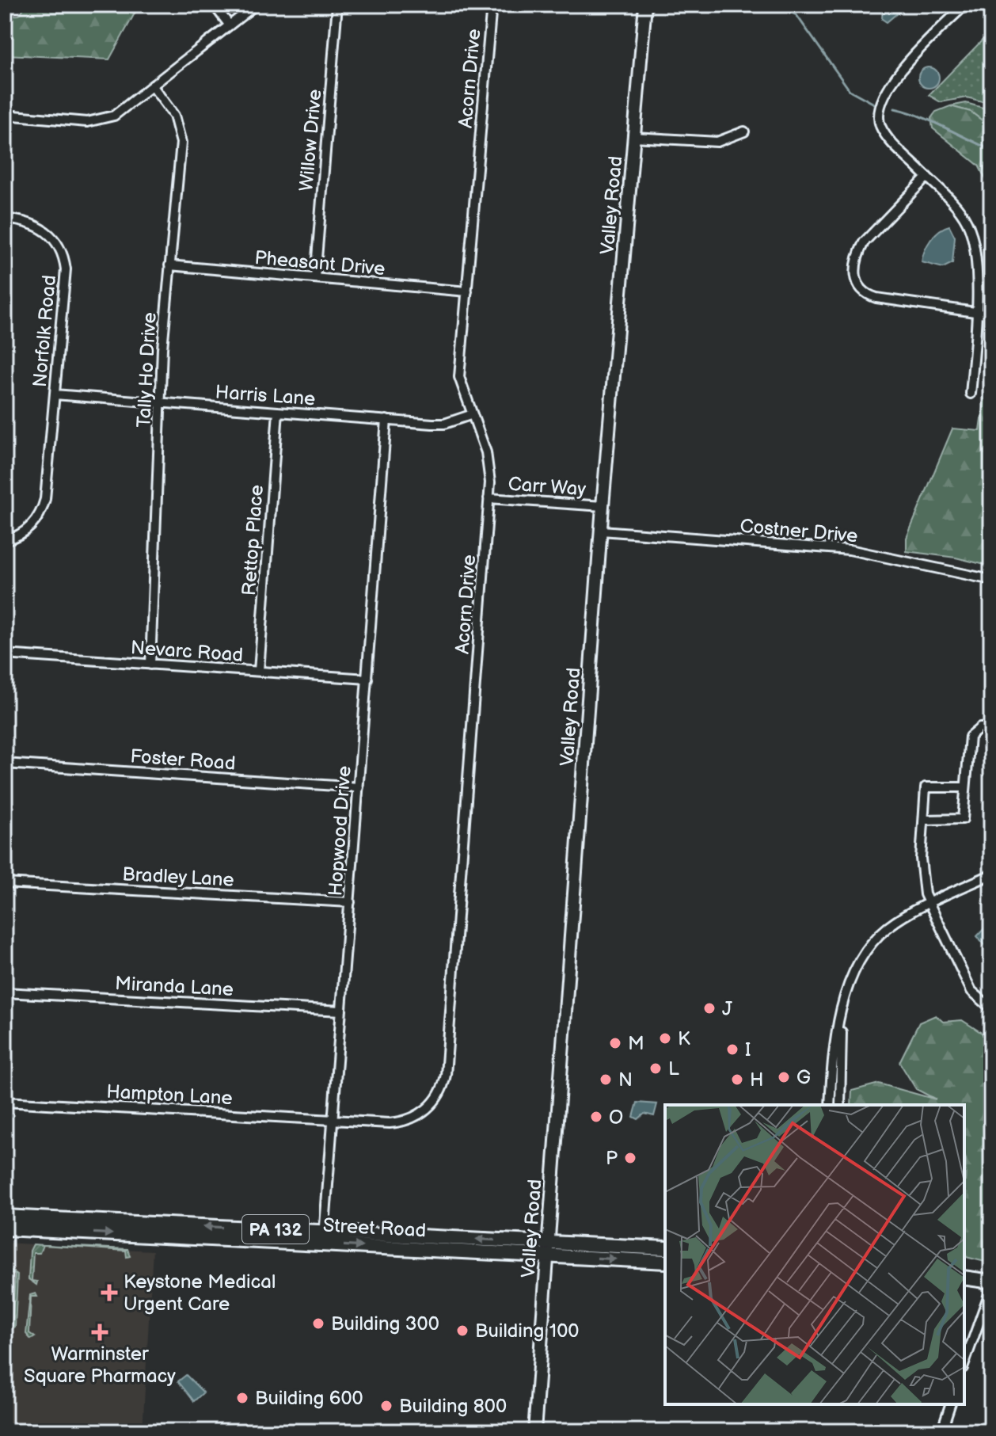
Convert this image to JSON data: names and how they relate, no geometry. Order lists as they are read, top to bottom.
{
  "streets": {
    "main road": ["Street Road", "PA 132"],
    "street": [
      "Acorn Drive",
      "Willow Drive",
      "Valley Road",
      "Pheasant Drive",
      "Norfolk Road",
      "Tally Ho Drive",
      "Harris Lane",
      "Carr Way",
      "Costner Drive",
      "Rettop Place",
      "Nevarc Road",
      "Foster Road",
      "Hopwood Drive",
      "Bradley Lane",
      "Miranda Lane",
      "Hampton Lane"
    ]
  },
  "crossings": [
    ["Acorn Drive", "Pheasant Drive"],
    ["Acorn Drive", "Harris Lane"],
    ["Acorn Drive", "Carr Way"],
    ["Acorn Drive", "Hopwood Drive"],
    ["Acorn Drive", "Hampton Lane"],
    ["Willow Drive", "Pheasant Drive"],
    ["Valley Road", "Carr Way"],
    ["Valley Road", "Costner Drive"],
    ["Valley Road", "Street Road"],
    ["Pheasant Drive", "Tally Ho Drive"],
    ["Norfolk Road", "Harris Lane"],
    ["Tally Ho Drive", "Harris Lane"],
    ["Tally Ho Drive", "Nevarc Road"],
    ["Harris Lane", "Rettop Place"],
    ["Harris Lane", "Hopwood Drive"],
    ["Rettop Place", "Nevarc Road"],
    ["Nevarc Road", "Hopwood Drive"],
    ["Foster Road", "Hopwood Drive"],
    ["Hopwood Drive", "Bradley Lane"],
    ["Hopwood Drive", "Miranda Lane"],
    ["Hopwood Drive", "Hampton Lane"],
    ["Hopwood Drive", "Street Road"]
  ],
  "places": {
    "other": [
      "J",
      "K",
      "M",
      "I",
      "L",
      "G",
      "N",
      "H",
      "O",
      "P",
      "Building 300",
      "Building 100",
      "Building 600",
      "Building 800"
    ],
    "health": ["Keystone Medical Urgent Care", "Warminster Square Pharmacy"]
  }
}
